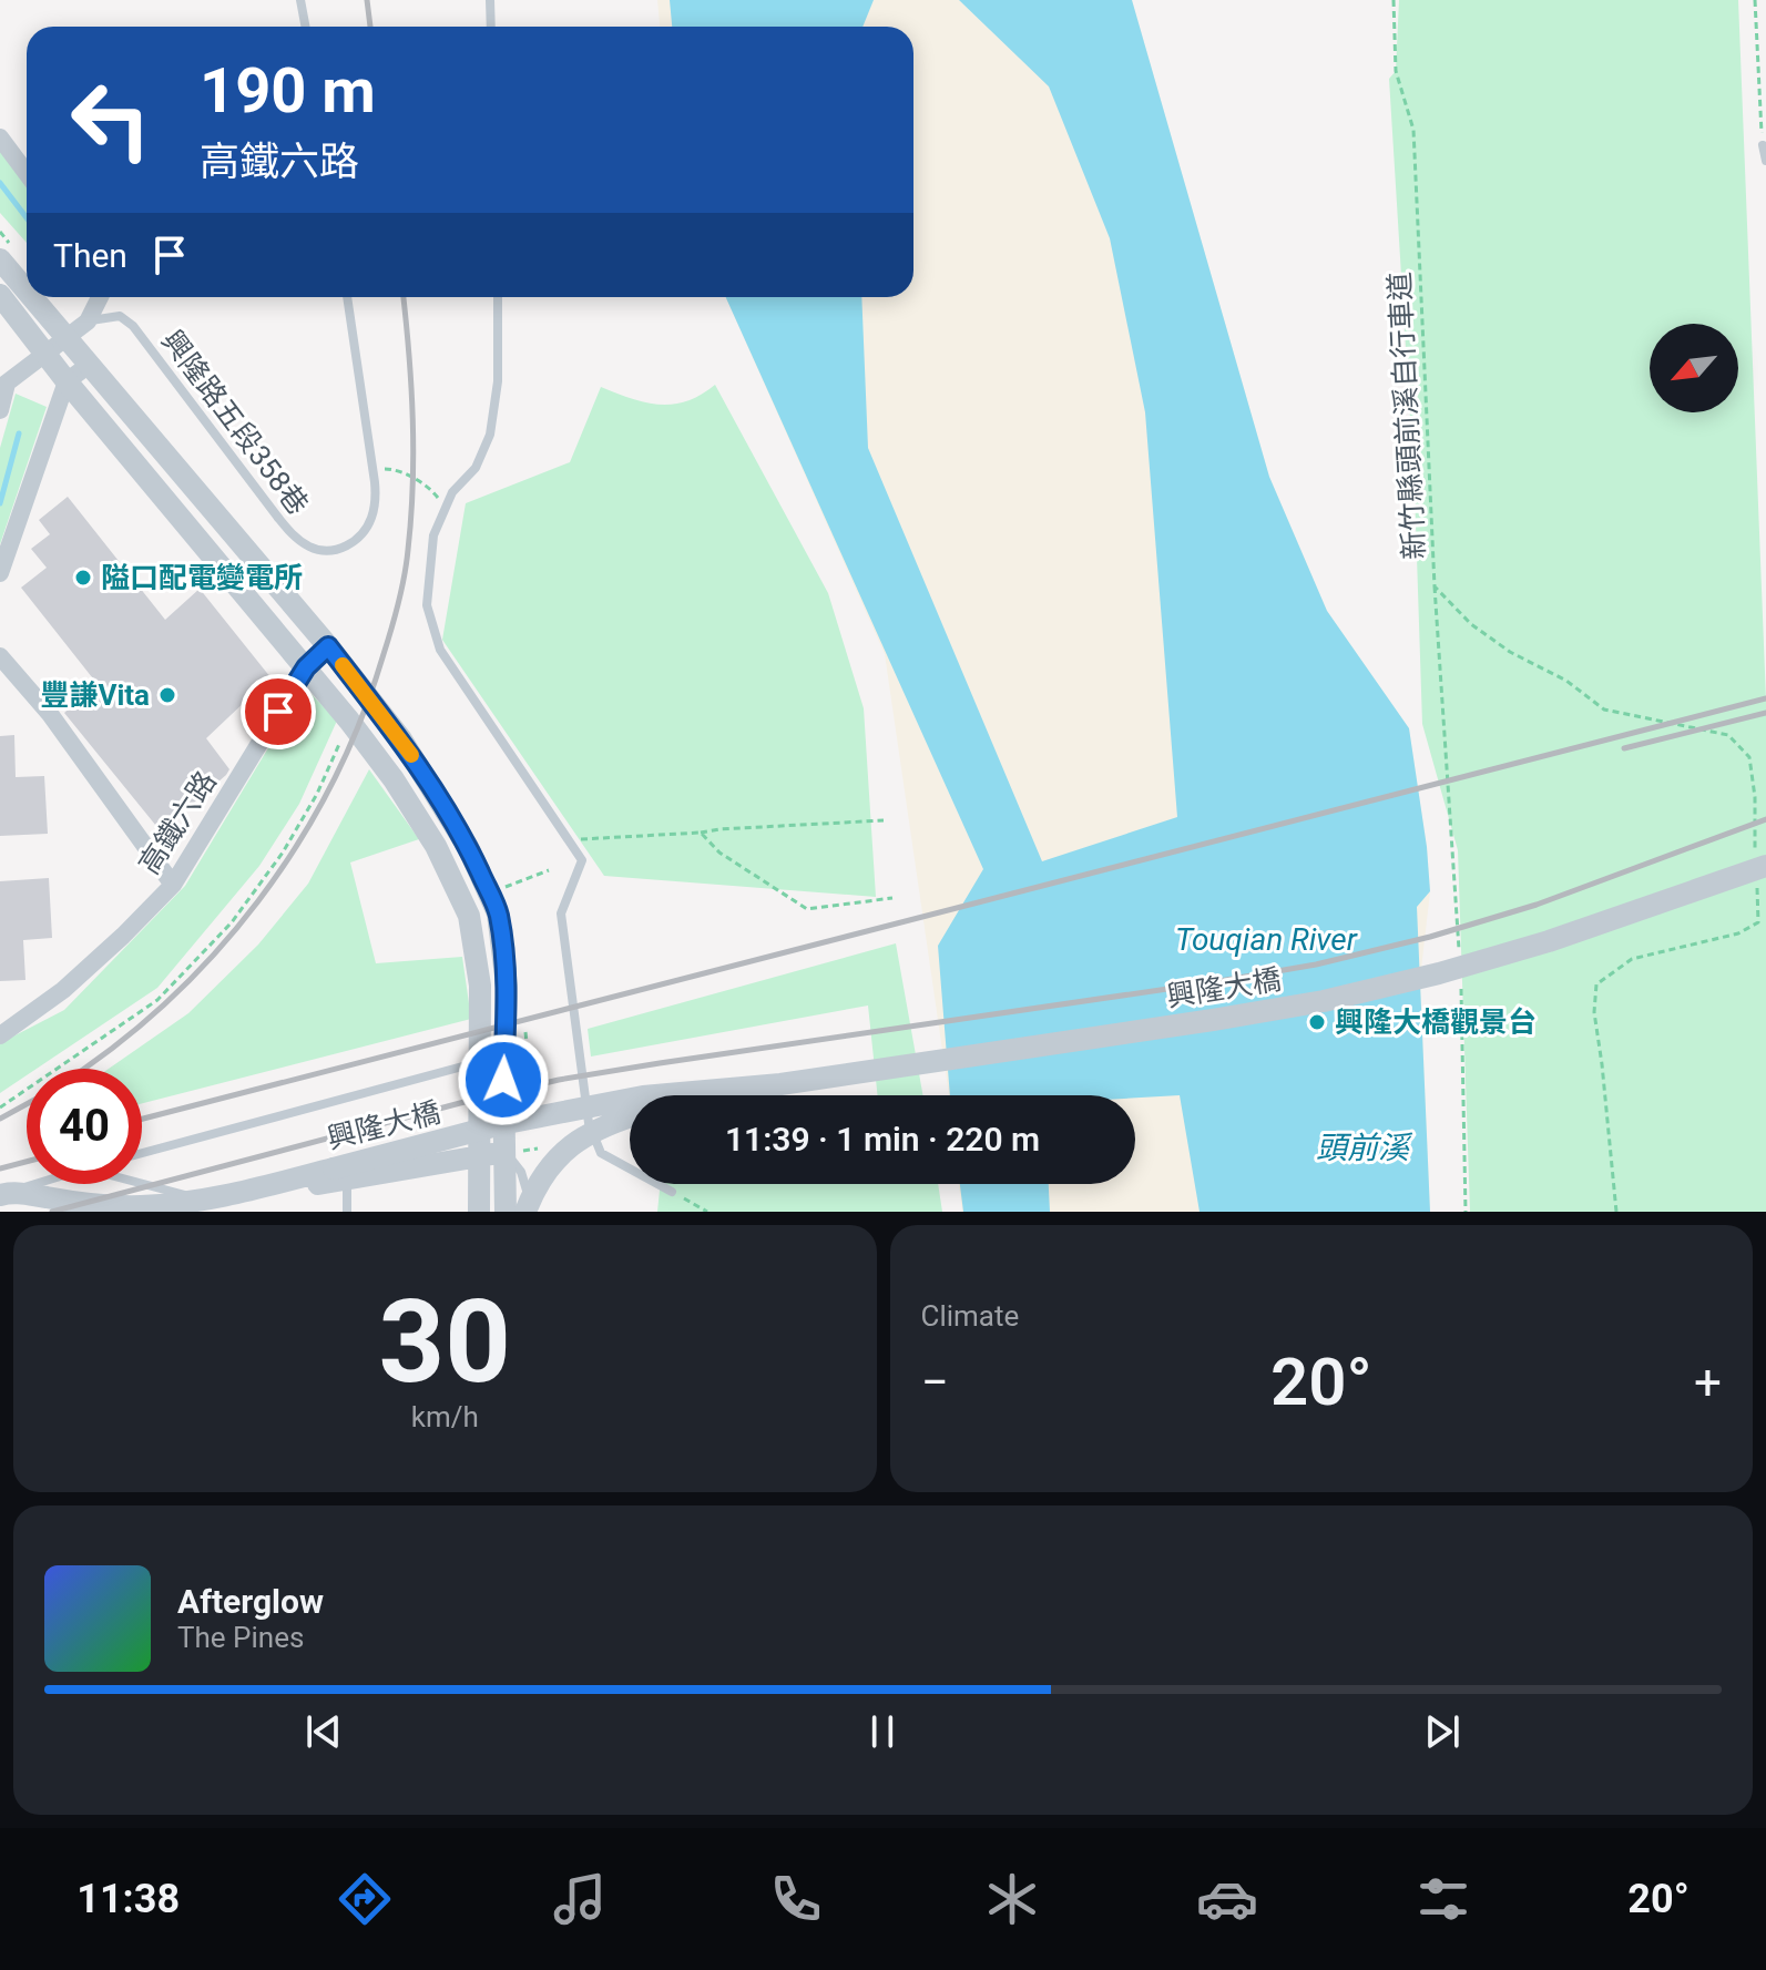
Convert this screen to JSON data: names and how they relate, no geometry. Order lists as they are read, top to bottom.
{
  "streets": {
    "street": ["高鐵六路", "興隆大橋"],
    "lane": ["興隆路五段358巷"],
    "path": ["新竹縣頭前溪自行車道"]
  },
  "crossings": [
    ["新竹縣頭前溪自行車道", "興隆大橋"]
  ],
  "water": ["Touqian River", "頭前溪"],
  "places": ["隘口配電變電所", "豐謙Vita", "興隆大橋觀景台"],
  "north": "bottom left",
  "page": {
    "turn": ["190 m", "高鐵六路"],
    "then": "Then",
    "limit": "40",
    "trip": "11:39 · 1 min · 220 m",
    "tile": [
      ["30", "km/h"],
      "Climate"
    ],
    "heat": ["−", "20°", "+"],
    "song": ["Afterglow", "The Pines"],
    "tabs": ["11:38", "20°"]
  }
}
